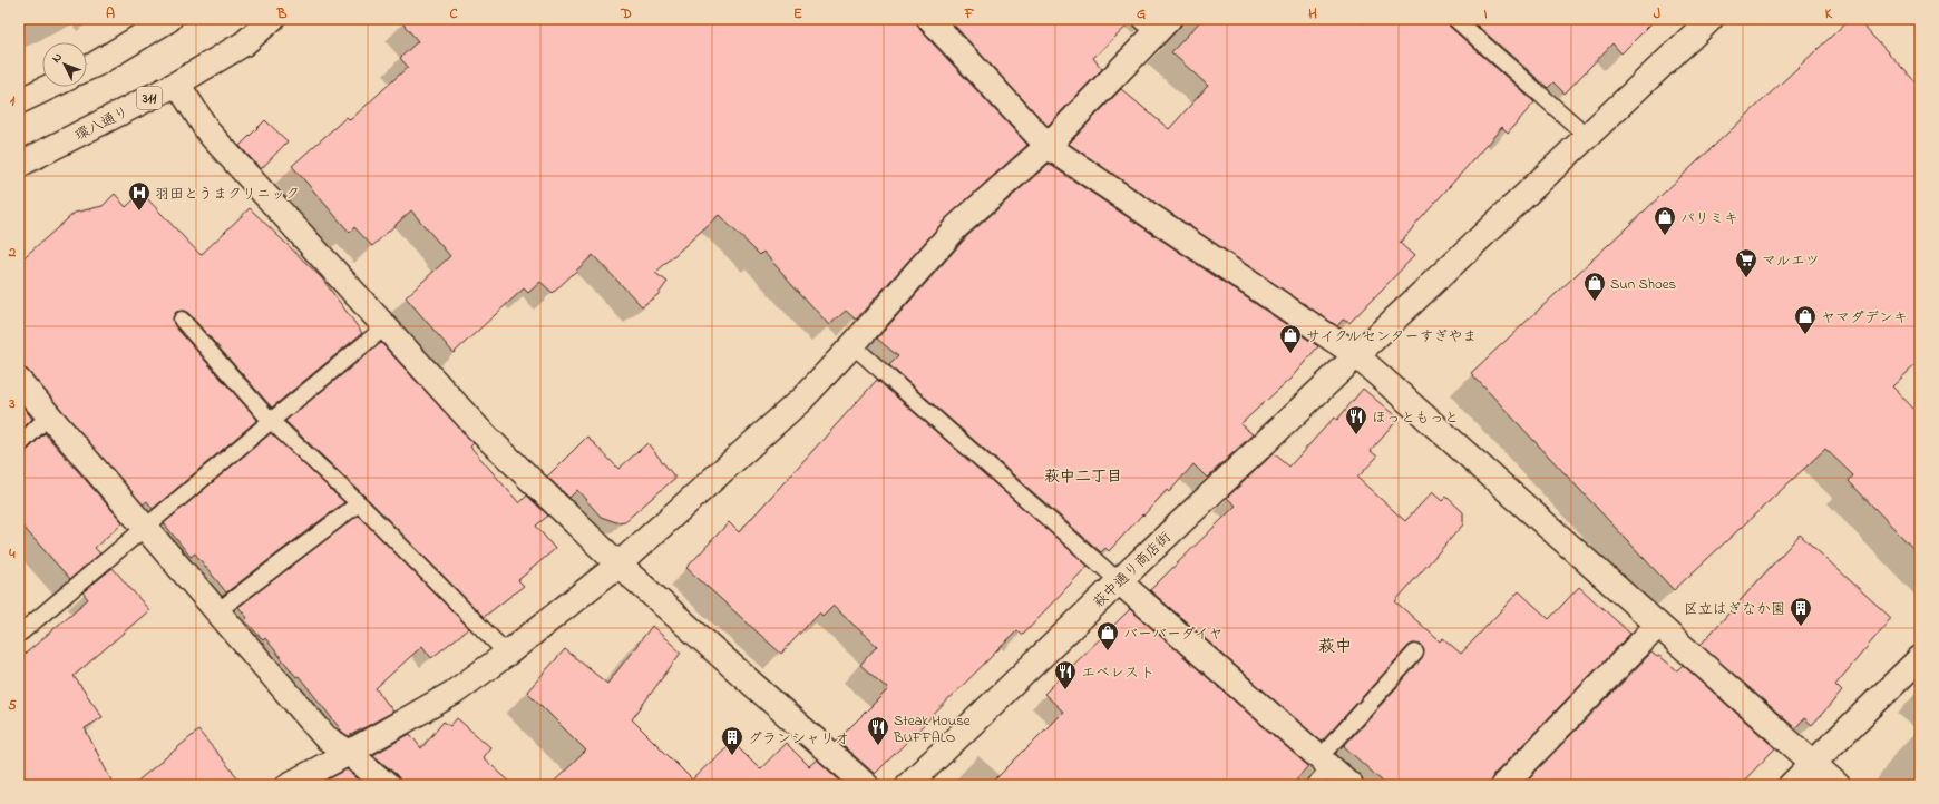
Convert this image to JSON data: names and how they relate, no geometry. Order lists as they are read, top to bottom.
{
  "streets": {
    "street": ["311", "環八通り", "萩中通り商店街"]
  },
  "districts": ["萩中二丁目", "萩中"],
  "places": {
    "hospital": ["羽田とうまクリニック"],
    "shop": [
      "パリミキ",
      "Sun Shoes",
      "ヤマダデンキ",
      "サイクルセンターすぎやま",
      "バーバーダイヤ"
    ],
    "supermarket": ["マルエツ"],
    "restaurant": ["ほっともっと", "エベレスト", "Steak House BUFFALO"],
    "building": ["区立はぎなか園", "グランシャリオ"]
  },
  "north": "top left",
  "grid": {
    "columns": [
      "A",
      "B",
      "C",
      "D",
      "E",
      "F",
      "G",
      "H",
      "I",
      "J",
      "K"
    ],
    "rows": [
      "1",
      "2",
      "3",
      "4",
      "5"
    ]
  }
}
